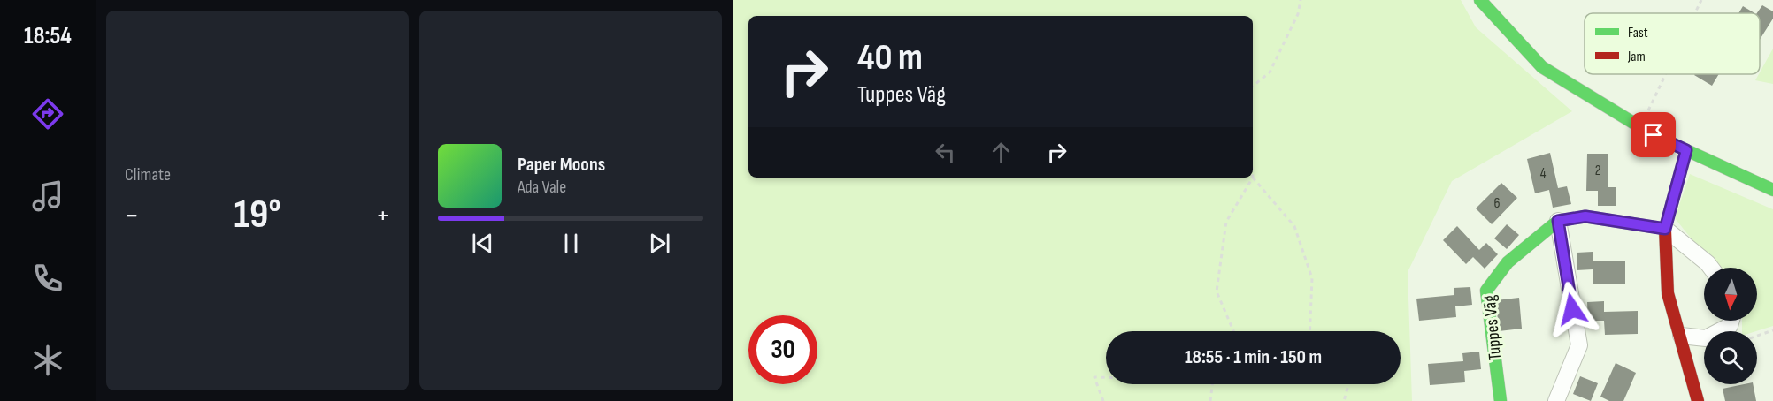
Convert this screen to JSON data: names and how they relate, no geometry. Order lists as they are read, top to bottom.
{
  "streets": {
    "street": ["Tuppes Väg"]
  },
  "house_numbers": ["2", "4", "6"],
  "legend": ["Fast", "Jam"],
  "north": "bottom",
  "page": {
    "tabs": "18:54",
    "tile": "Climate",
    "turn": ["40 m", "Tuppes Väg"],
    "song": ["Paper Moons", "Ada Vale"],
    "heat": ["−", "19°", "+"],
    "limit": "30",
    "trip": "18:55 · 1 min · 150 m"
  }
}
